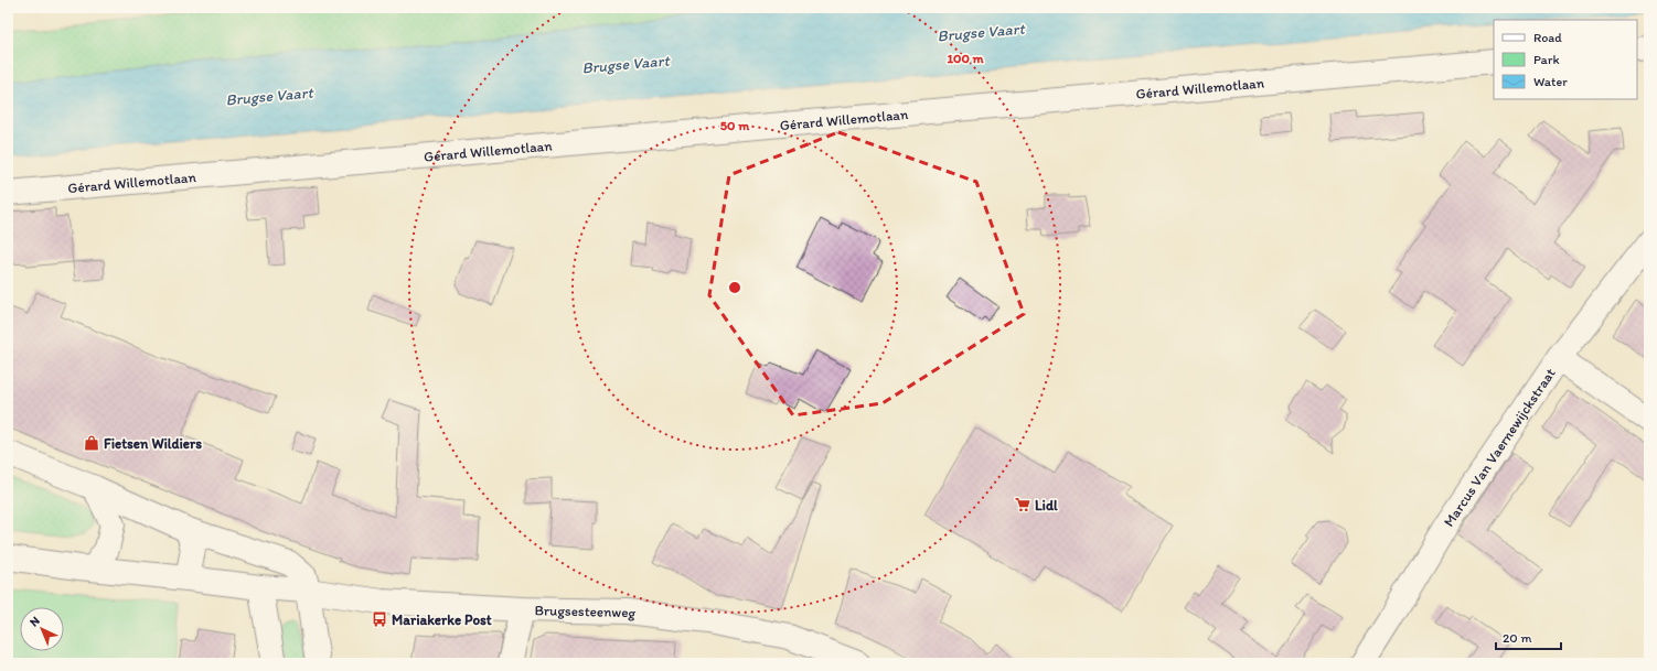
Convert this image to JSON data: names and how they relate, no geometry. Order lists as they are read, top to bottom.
{
  "streets": {
    "street": ["Gérard Willemotlaan", "Marcus Van Vaernewijckstraat", "Brugsesteenweg"]
  },
  "water": ["Brugse Vaart"],
  "places": {
    "shop": ["Fietsen Wildiers"],
    "supermarket": ["Lidl"],
    "bus stop": ["Mariakerke Post"]
  },
  "legend": ["Road", "Park", "Water"],
  "scale_bar": "20 m",
  "north": "top left",
  "rings": ["100 m", "50 m"]
}
